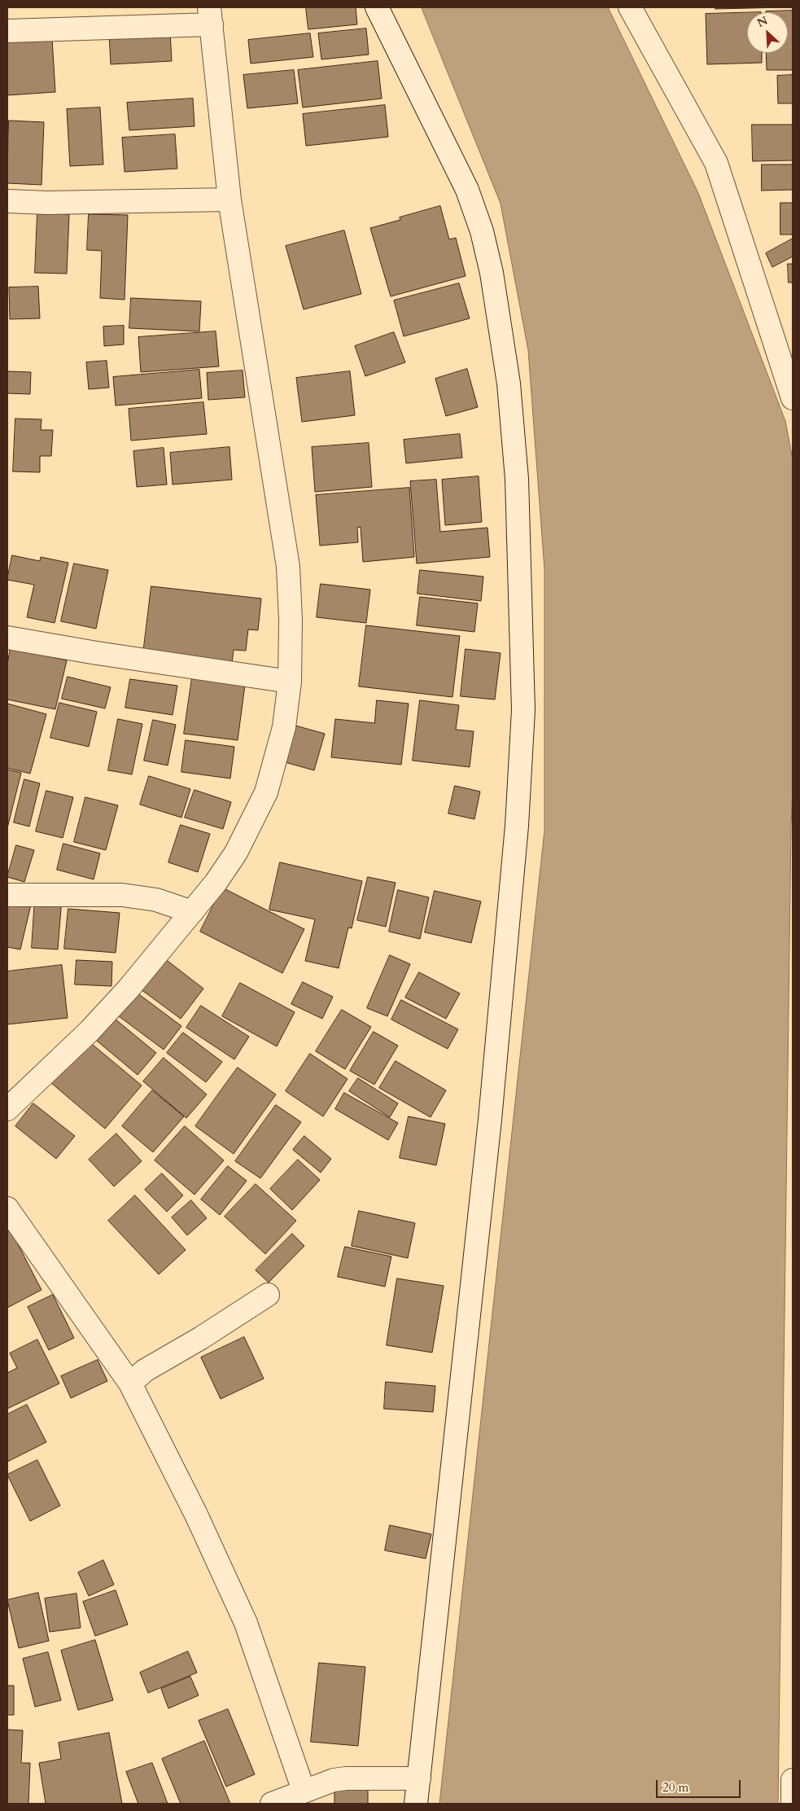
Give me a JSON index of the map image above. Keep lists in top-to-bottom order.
{
  "scale_bar": "20 m",
  "north": "top left"
}
